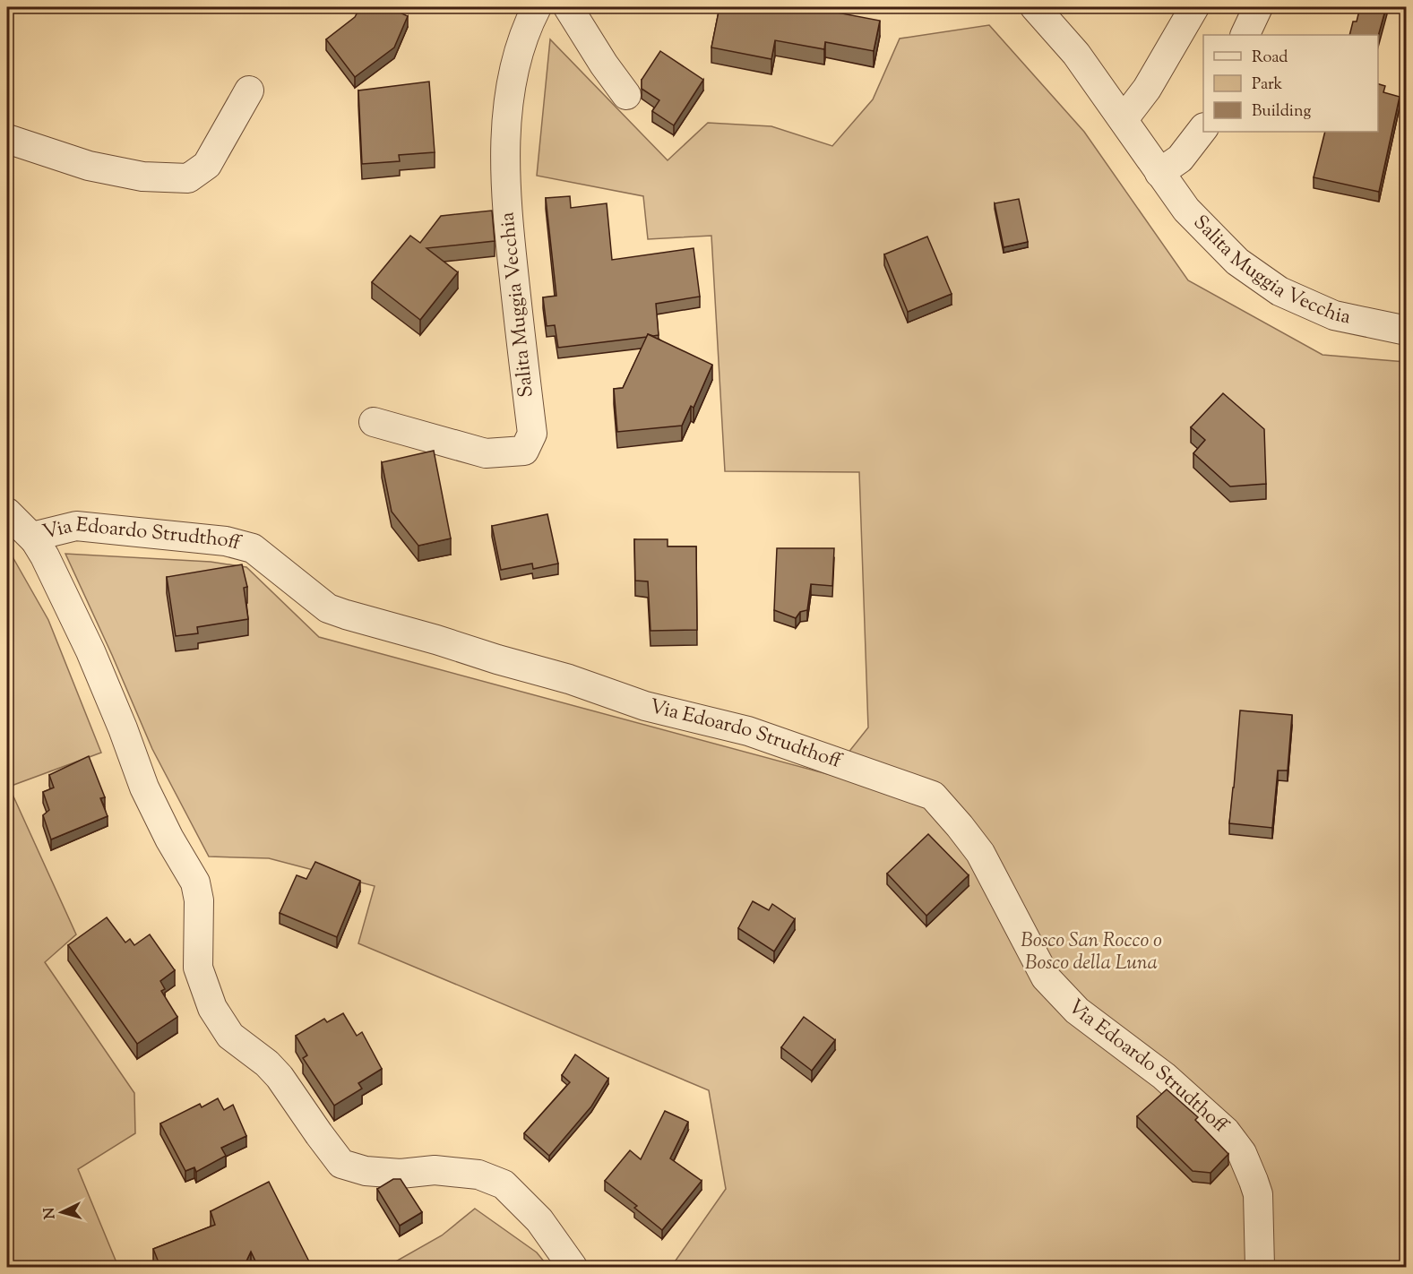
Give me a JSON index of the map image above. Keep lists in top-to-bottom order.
{
  "streets": {
    "street": ["Salita Muggia Vecchia", "Via Edoardo Strudthoff"]
  },
  "parks": ["Bosco San Rocco o Bosco della Luna"],
  "legend": ["Road", "Park", "Building"],
  "north": "left"
}
